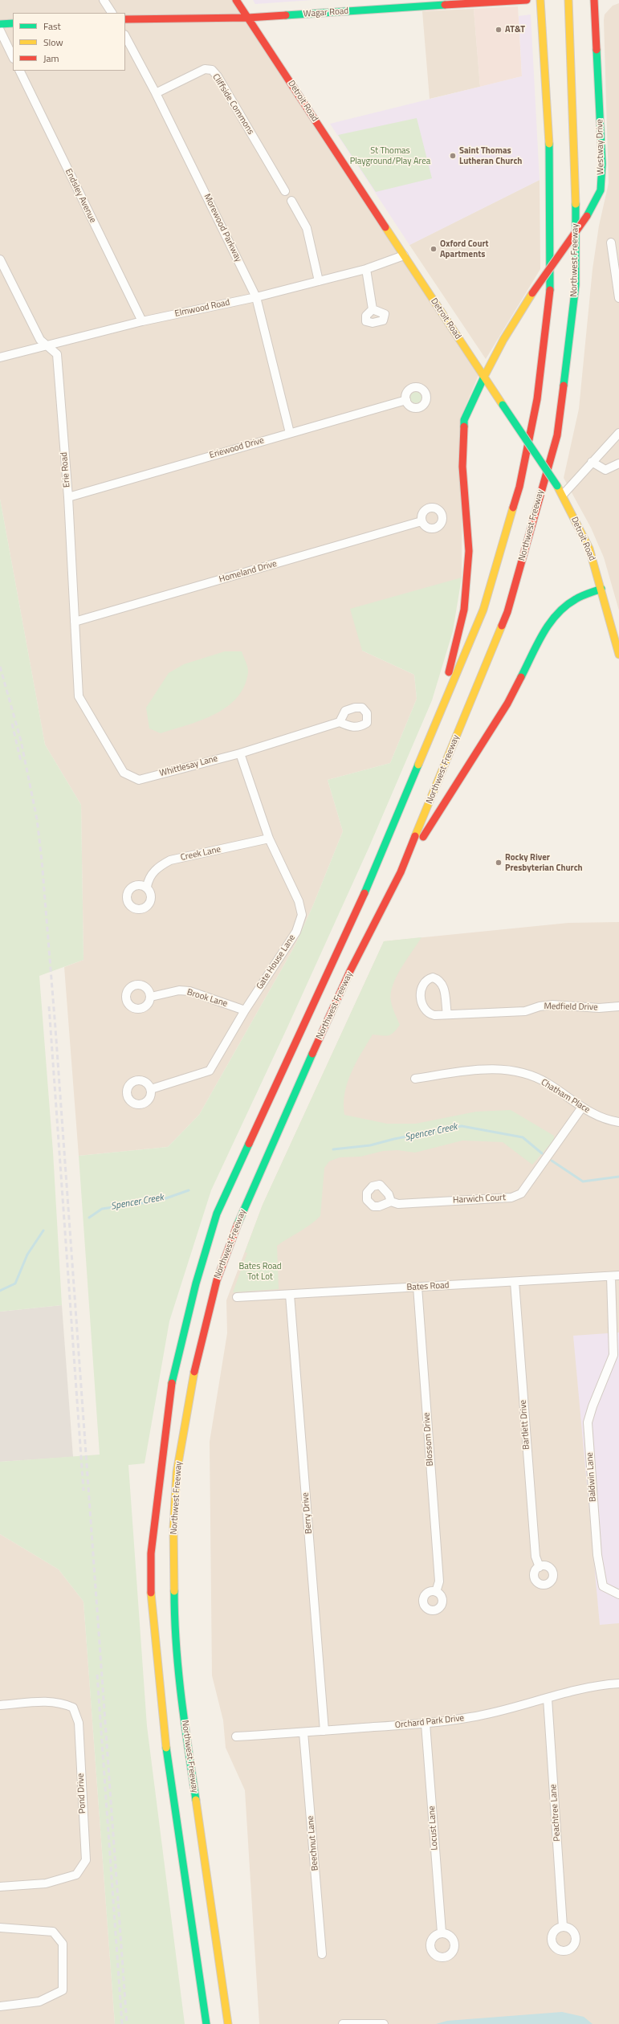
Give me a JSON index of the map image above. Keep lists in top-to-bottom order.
{
  "streets": {
    "main road": [
      "Wagar Road",
      "Detroit Road",
      "Westway Drive",
      "Northwest Freeway"
    ],
    "street": [
      "Cliffside Commons",
      "Endsley Avenue",
      "Morewood Parkway",
      "Elmwood Road",
      "Eriewood Drive",
      "Erie Road",
      "Homeland Drive",
      "Whittlesay Lane",
      "Creek Lane",
      "Gate House Lane",
      "Brook Lane",
      "Medfield Drive",
      "Chatham Place",
      "Harwich Court",
      "Bates Road",
      "Bartlett Drive",
      "Blossom Drive",
      "Baldwin Lane",
      "Berry Drive",
      "Orchard Park Drive",
      "Pond Drive",
      "Peachtree Lane",
      "Locust Lane",
      "Beechnut Lane"
    ]
  },
  "crossings": [
    ["Wagar Road", "Detroit Road"],
    ["Detroit Road", "Westway Drive"],
    ["Detroit Road", "Elmwood Road"],
    ["Cliffside Commons", "Morewood Parkway"],
    ["Westway Drive", "Northwest Freeway"],
    ["Endsley Avenue", "Elmwood Road"],
    ["Morewood Parkway", "Elmwood Road"],
    ["Morewood Parkway", "Eriewood Drive"],
    ["Elmwood Road", "Erie Road"],
    ["Eriewood Drive", "Erie Road"],
    ["Erie Road", "Homeland Drive"],
    ["Erie Road", "Whittlesay Lane"],
    ["Whittlesay Lane", "Gate House Lane"],
    ["Creek Lane", "Gate House Lane"],
    ["Gate House Lane", "Brook Lane"],
    ["Chatham Place", "Harwich Court"],
    ["Bates Road", "Bartlett Drive"],
    ["Bates Road", "Blossom Drive"],
    ["Bates Road", "Baldwin Lane"],
    ["Bates Road", "Berry Drive"],
    ["Berry Drive", "Orchard Park Drive"],
    ["Orchard Park Drive", "Peachtree Lane"],
    ["Orchard Park Drive", "Locust Lane"],
    ["Orchard Park Drive", "Beechnut Lane"]
  ],
  "water": ["Spencer Creek"],
  "parks": ["St Thomas Playground/Play Area", "Bates Road Tot Lot"],
  "places": [
    "AT&T",
    "Saint Thomas Lutheran Church",
    "Oxford Court Apartments",
    "Rocky River Presbyterian Church"
  ],
  "legend": ["Fast", "Slow", "Jam"]
}
